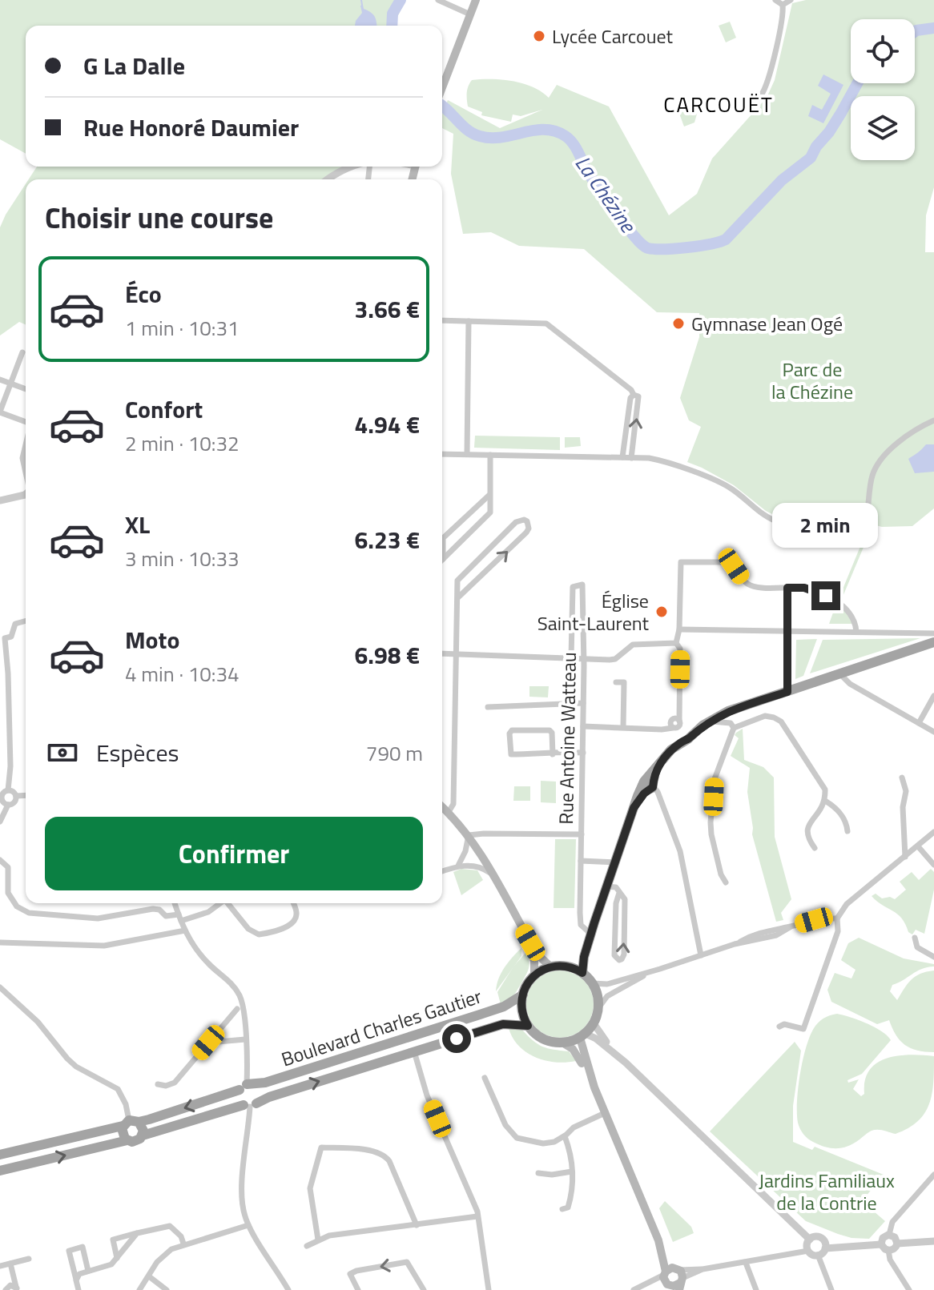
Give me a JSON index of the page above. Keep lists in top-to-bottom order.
{
  "streets": {
    "main road": ["Boulevard Charles Gautier"],
    "street": ["Rue Antoine Watteau"]
  },
  "districts": ["CARCOUËT"],
  "water": ["La Chézine"],
  "parks": ["Parc de la Chézine", "Jardins Familiaux de la Contrie"],
  "places": ["Lycée Carcouet", "Gymnase Jean Ogé", "Église Saint-Laurent"],
  "page": {
    "banner": ["G La Dalle", "Rue Honoré Daumier"],
    "heading": "Choisir une course",
    "list": [
      {
        "name": "Éco",
        "note": "1 min · 10:31",
        "value": "3.66 €"
      },
      {
        "name": "Confort",
        "note": "2 min · 10:32",
        "value": "4.94 €"
      },
      {
        "name": "XL",
        "note": "3 min · 10:33",
        "value": "6.23 €"
      },
      {
        "name": "Moto",
        "note": "4 min · 10:34",
        "value": "6.98 €"
      }
    ],
    "bubble": "2 min",
    "pay": ["Espèces", "790 m"],
    "buttons": "Confirmer"
  }
}
